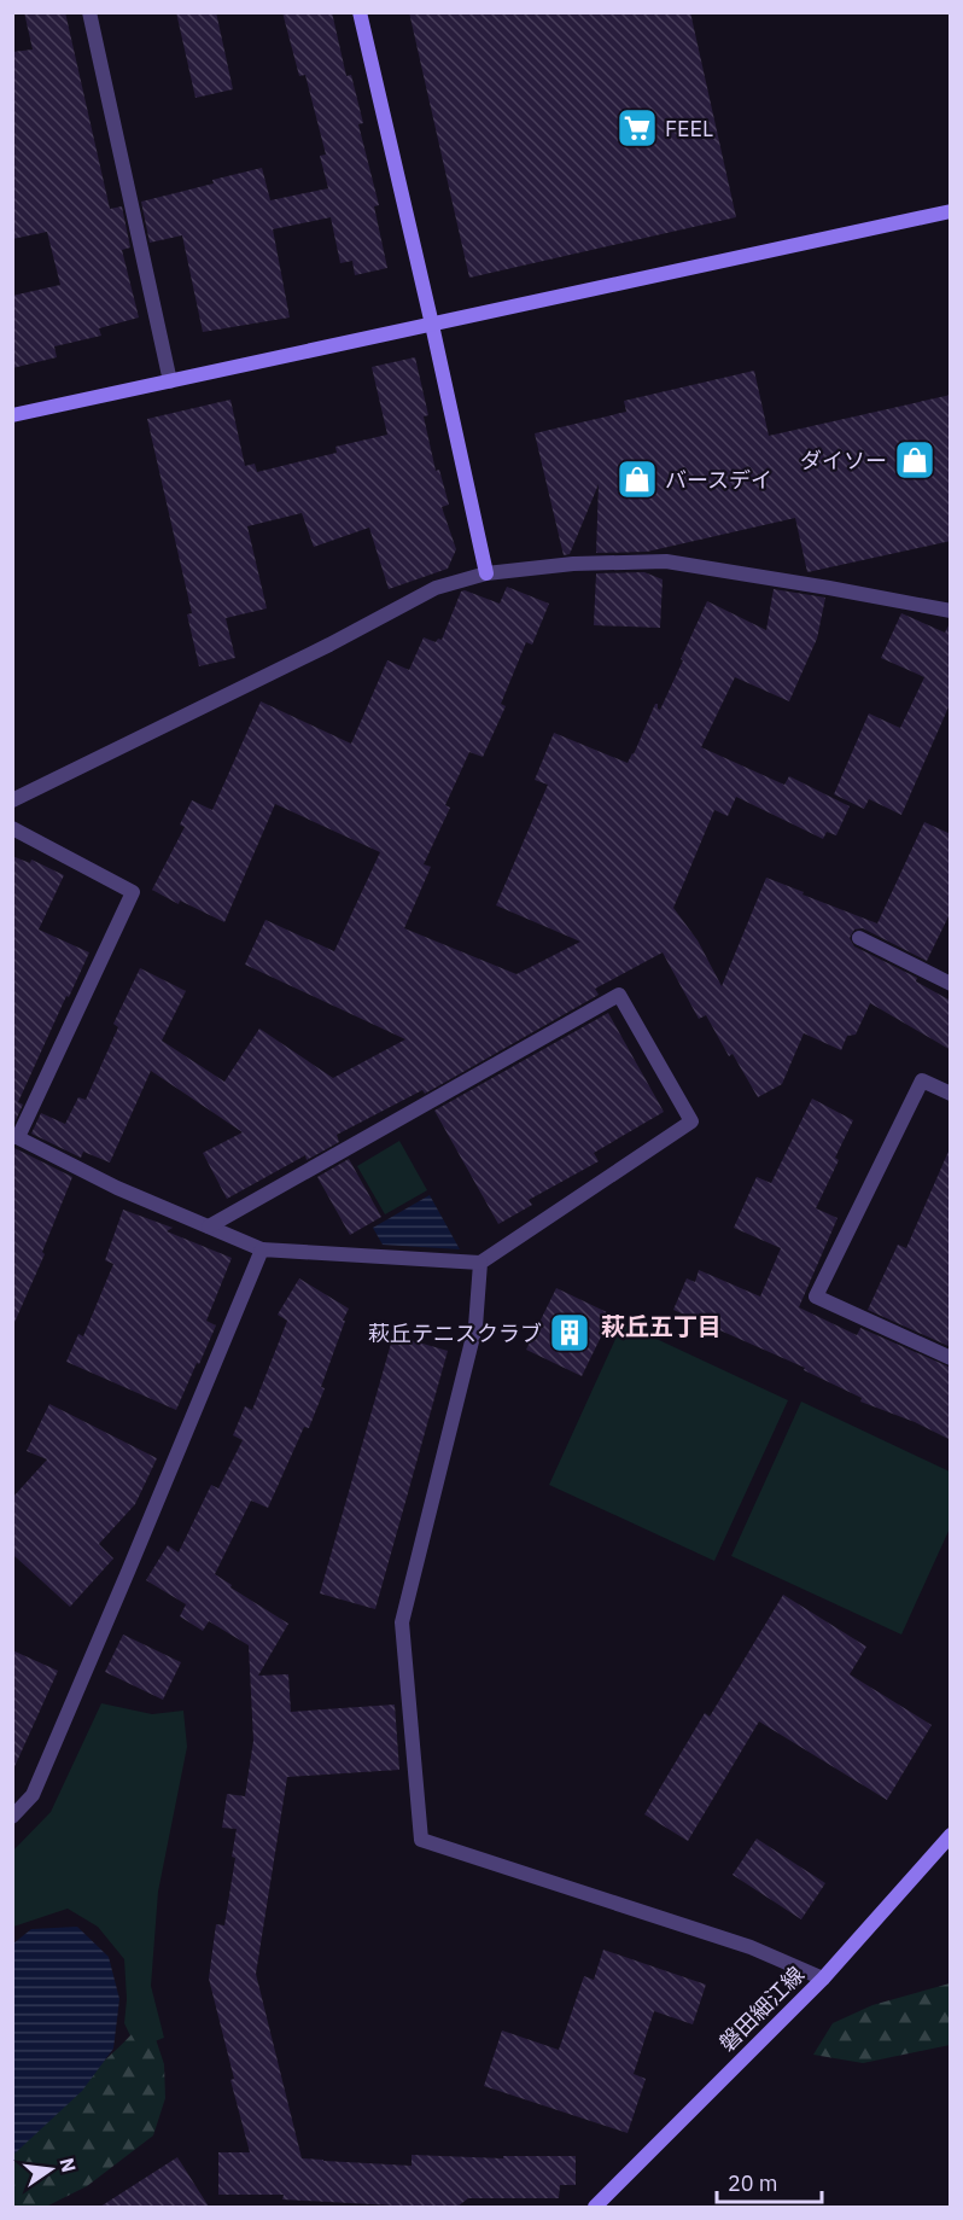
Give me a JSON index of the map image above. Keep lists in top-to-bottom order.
{
  "streets": {
    "street": ["磐田細江線"]
  },
  "districts": ["萩丘五丁目"],
  "places": {
    "supermarket": ["FEEL"],
    "shop": ["ダイソー", "バースデイ"],
    "building": ["萩丘テニスクラブ"]
  },
  "scale_bar": "20 m",
  "north": "right"
}
